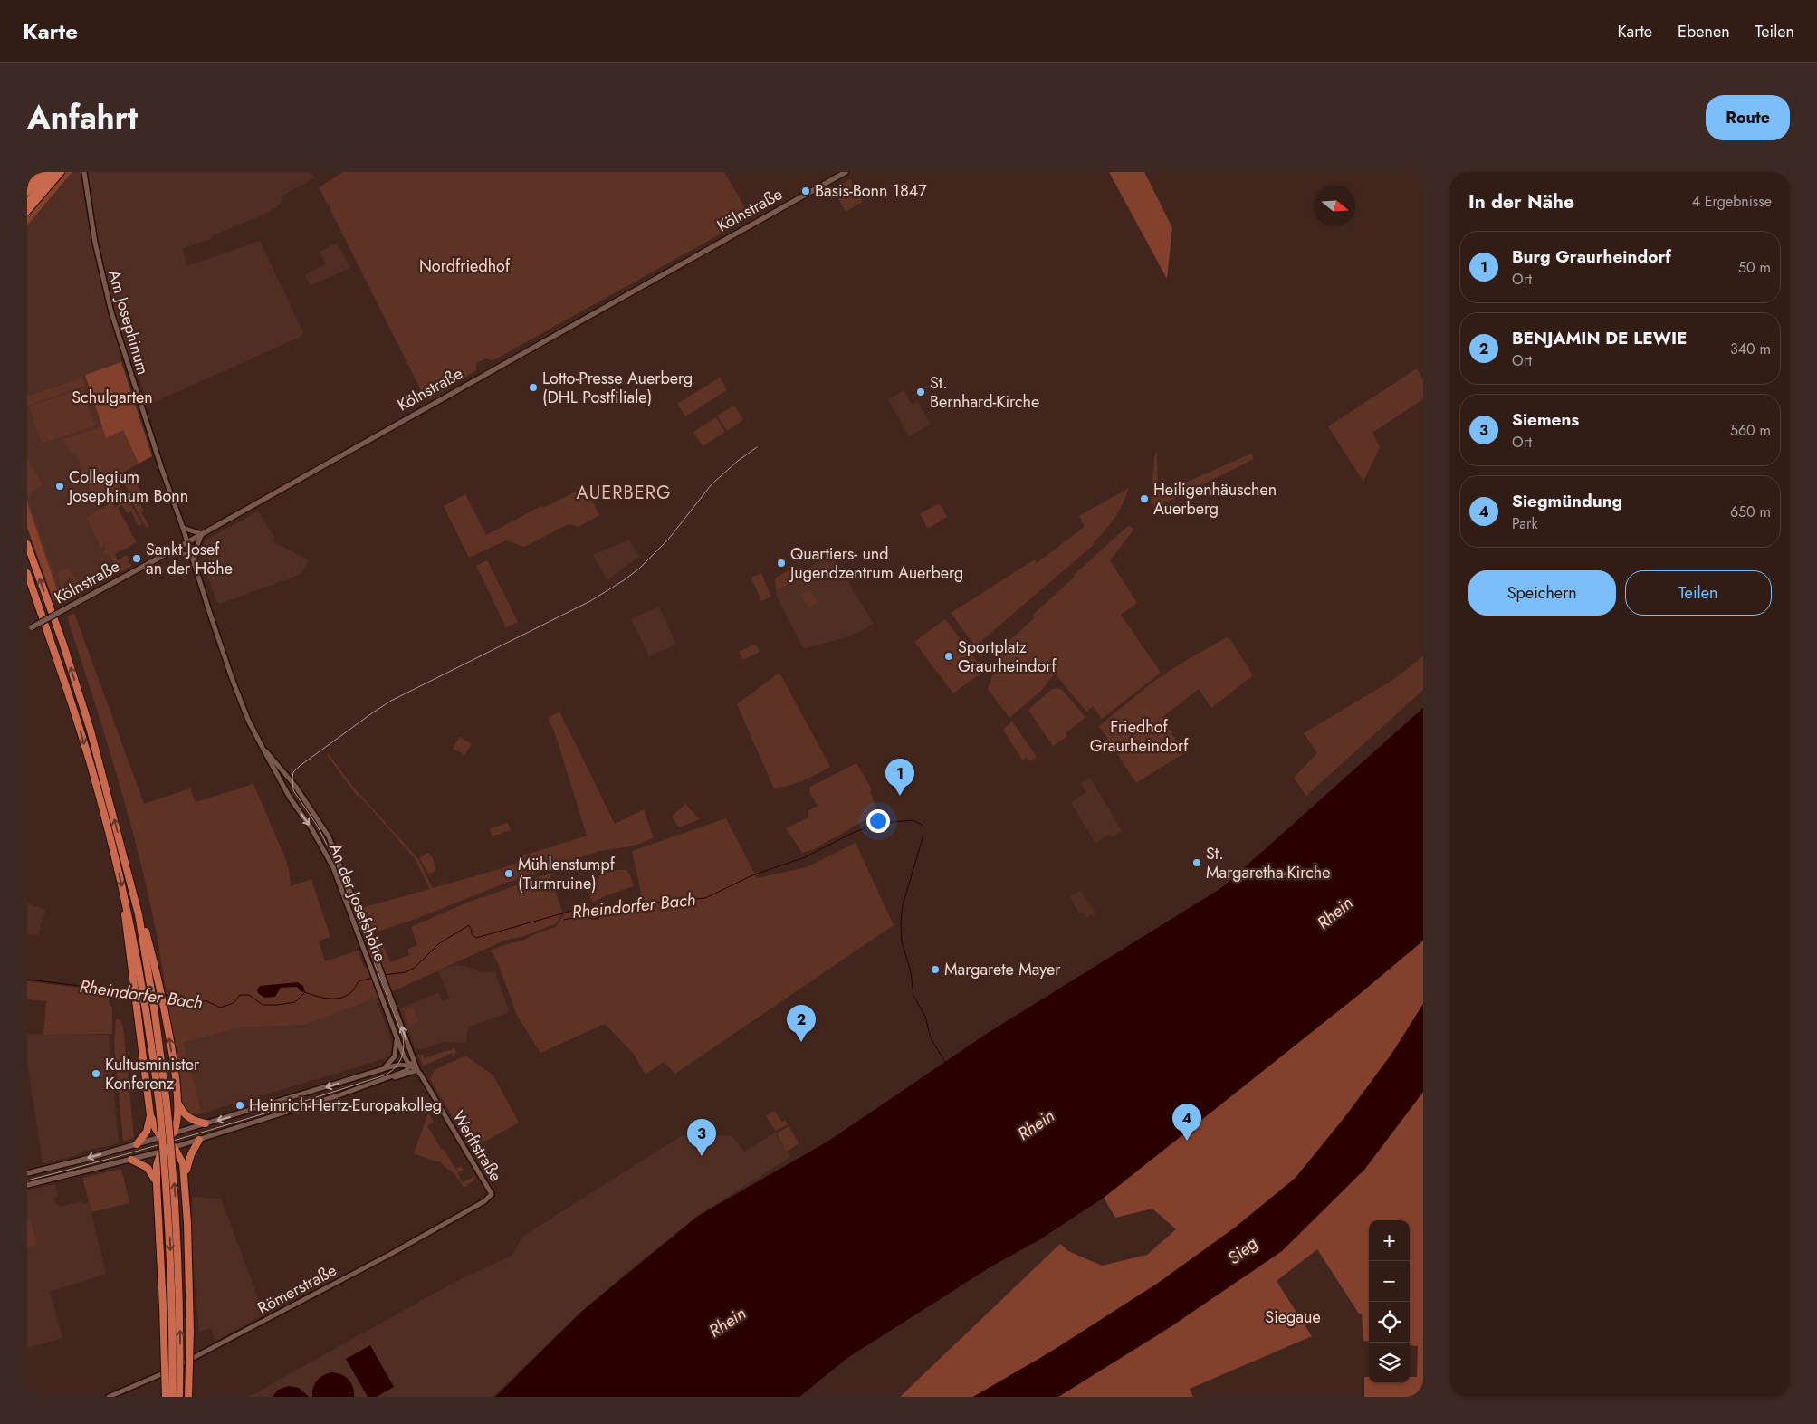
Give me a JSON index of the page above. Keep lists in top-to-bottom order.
{
  "streets": {
    "main road": ["Kölnstraße"],
    "street": [
      "Am Josephinum",
      "An der Josefshöhe",
      "Werftstraße",
      "Römerstraße"
    ]
  },
  "crossings": [
    ["Kölnstraße", "Am Josephinum"],
    ["Kölnstraße", "An der Josefshöhe"],
    ["Am Josephinum", "An der Josefshöhe"],
    ["An der Josefshöhe", "Werftstraße"],
    ["Werftstraße", "Römerstraße"]
  ],
  "districts": ["AUERBERG"],
  "water": ["Rheindorfer Bach", "Rhein", "Sieg"],
  "parks": [
    "Nordfriedhof",
    "Schulgarten",
    "Friedhof Graurheindorf",
    "Siegaue"
  ],
  "places": [
    "Basis-Bonn 1847",
    "Lotto-Presse Auerberg (DHL Postfiliale)",
    "St. Bernhard-Kirche",
    "Collegium Josephinum Bonn",
    "Heiligenhäuschen Auerberg",
    "Sankt Josef an der Höhe",
    "Quartiers- und Jugendzentrum Auerberg",
    "Sportplatz Graurheindorf",
    "St. Margaretha-Kirche",
    "Mühlenstumpf (Turmruine)",
    "Margarete Mayer",
    "Kultusminister Konferenz",
    "Heinrich-Hertz-Europakolleg"
  ],
  "north": "right",
  "page": {
    "header": "Karte",
    "nav": ["Karte", "Ebenen", "Teilen"],
    "title": "Anfahrt",
    "buttons": [
      "Route",
      ["Speichern", "Teilen"]
    ],
    "heading": ["In der Nähe", "4 Ergebnisse"],
    "list": [
      {
        "mark": "1",
        "name": "Burg Graurheindorf",
        "note": "Ort",
        "value": "50 m"
      },
      {
        "mark": "2",
        "name": "BENJAMIN DE LEWIE",
        "note": "Ort",
        "value": "340 m"
      },
      {
        "mark": "3",
        "name": "Siemens",
        "note": "Ort",
        "value": "560 m"
      },
      {
        "mark": "4",
        "name": "Siegmündung",
        "note": "Park",
        "value": "650 m"
      }
    ],
    "pins": [
      "1",
      "2",
      "4",
      "3"
    ],
    "map_buttons": ["+", "−"]
  }
}
